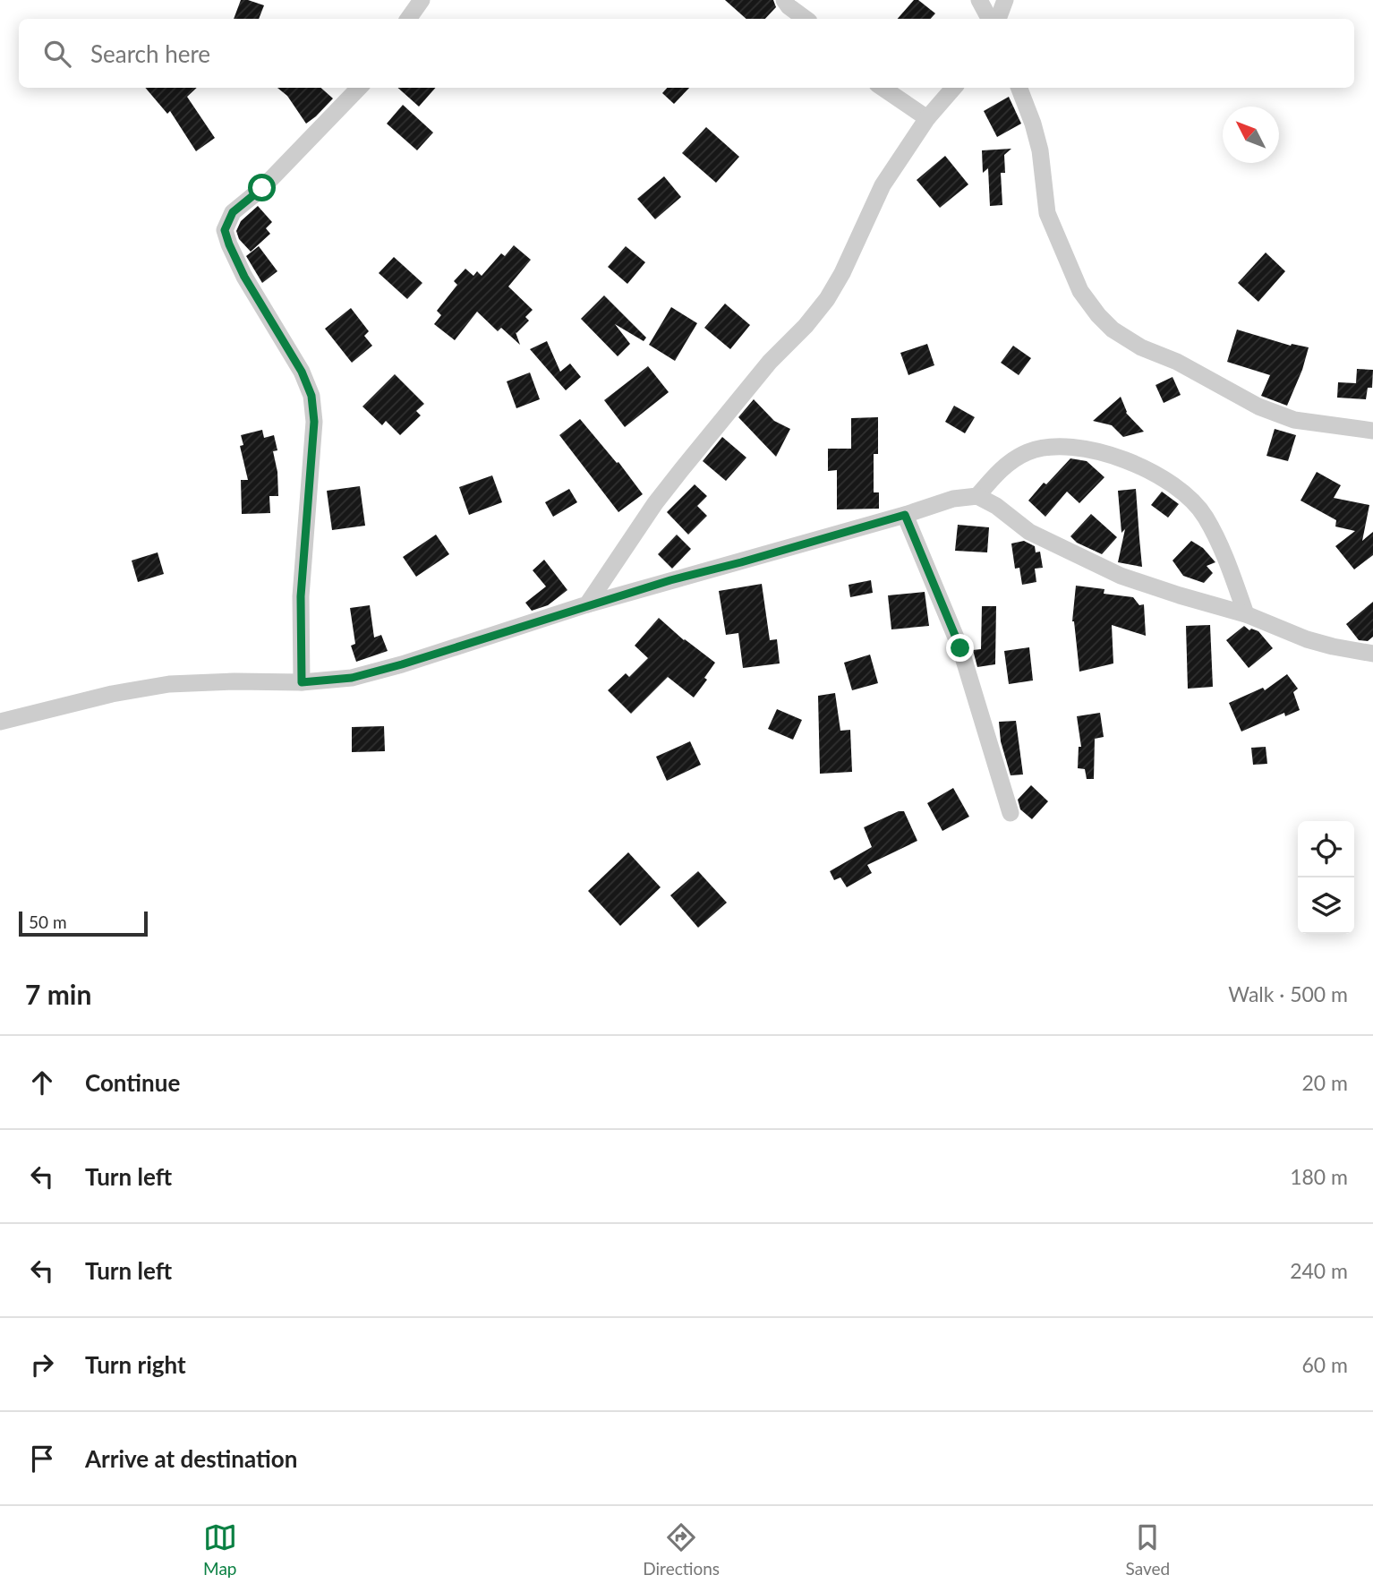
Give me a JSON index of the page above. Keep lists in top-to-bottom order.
{
  "scale_bar": "50 m",
  "north": "top left",
  "page": {
    "search": "Search here",
    "scale": "50 m",
    "heading": ["7 min", "Walk · 500 m"],
    "list": [
      ["Continue", "20 m"],
      ["Turn left", "180 m"],
      ["Turn left", "240 m"],
      ["Turn right", "60 m"],
      "Arrive at destination"
    ],
    "nav": ["Map", "Directions", "Saved"]
  }
}
